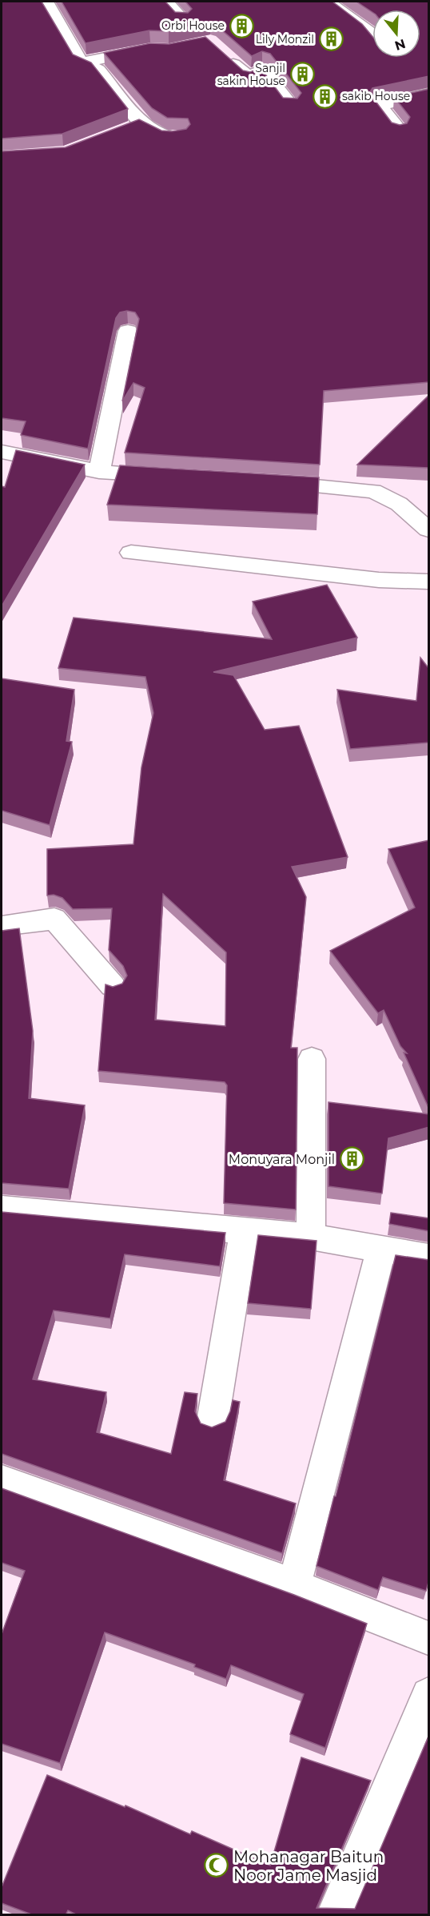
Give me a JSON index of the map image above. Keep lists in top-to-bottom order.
{
  "places": {
    "building": [
      "Orbi House",
      "Lily Monzil",
      "Sanjil sakin House",
      "sakib House",
      "Monuyara Monjil"
    ],
    "mosque": ["Mohanagar Baitun Noor Jame Masjid"]
  },
  "north": "bottom"
}
